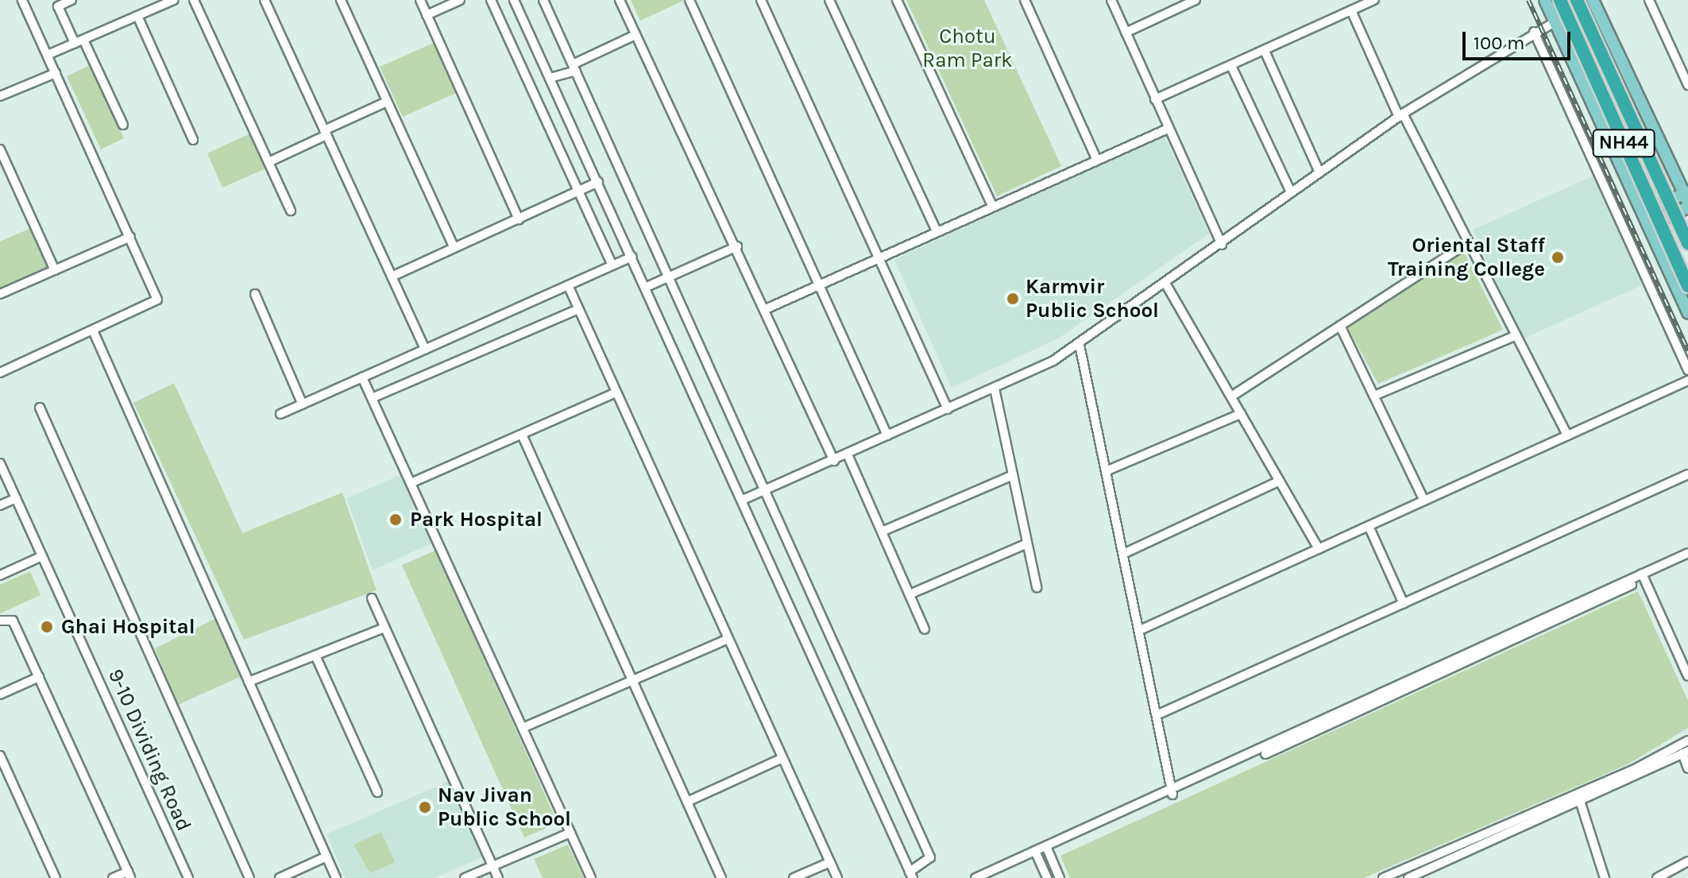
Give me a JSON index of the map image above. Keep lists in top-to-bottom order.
{
  "streets": {
    "highway": ["NH44"],
    "street": ["9-10 Dividing Road"]
  },
  "parks": ["Chotu Ram Park"],
  "places": [
    "Oriental Staff Training College",
    "Karmvir Public School",
    "Park Hospital",
    "Ghai Hospital",
    "Nav Jivan Public School"
  ],
  "scale_bar": "100 m"
}
